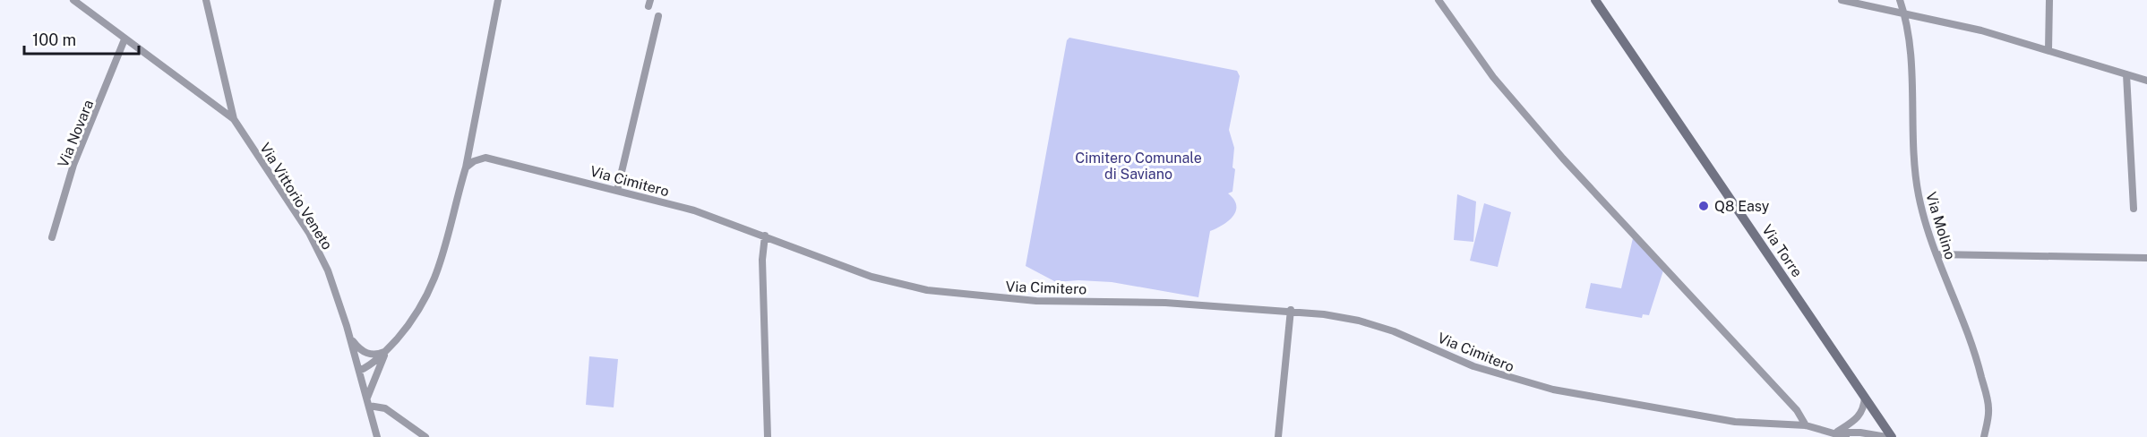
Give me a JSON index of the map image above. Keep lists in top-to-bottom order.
{
  "streets": {
    "main road": ["Via Torre"],
    "street": [
      "Via Novara",
      "Via Cimitero",
      "Via Vittorio Veneto",
      "Via Molino"
    ]
  },
  "parks": ["Cimitero Comunale di Saviano"],
  "places": ["Q8 Easy"],
  "scale_bar": "100 m"
}
